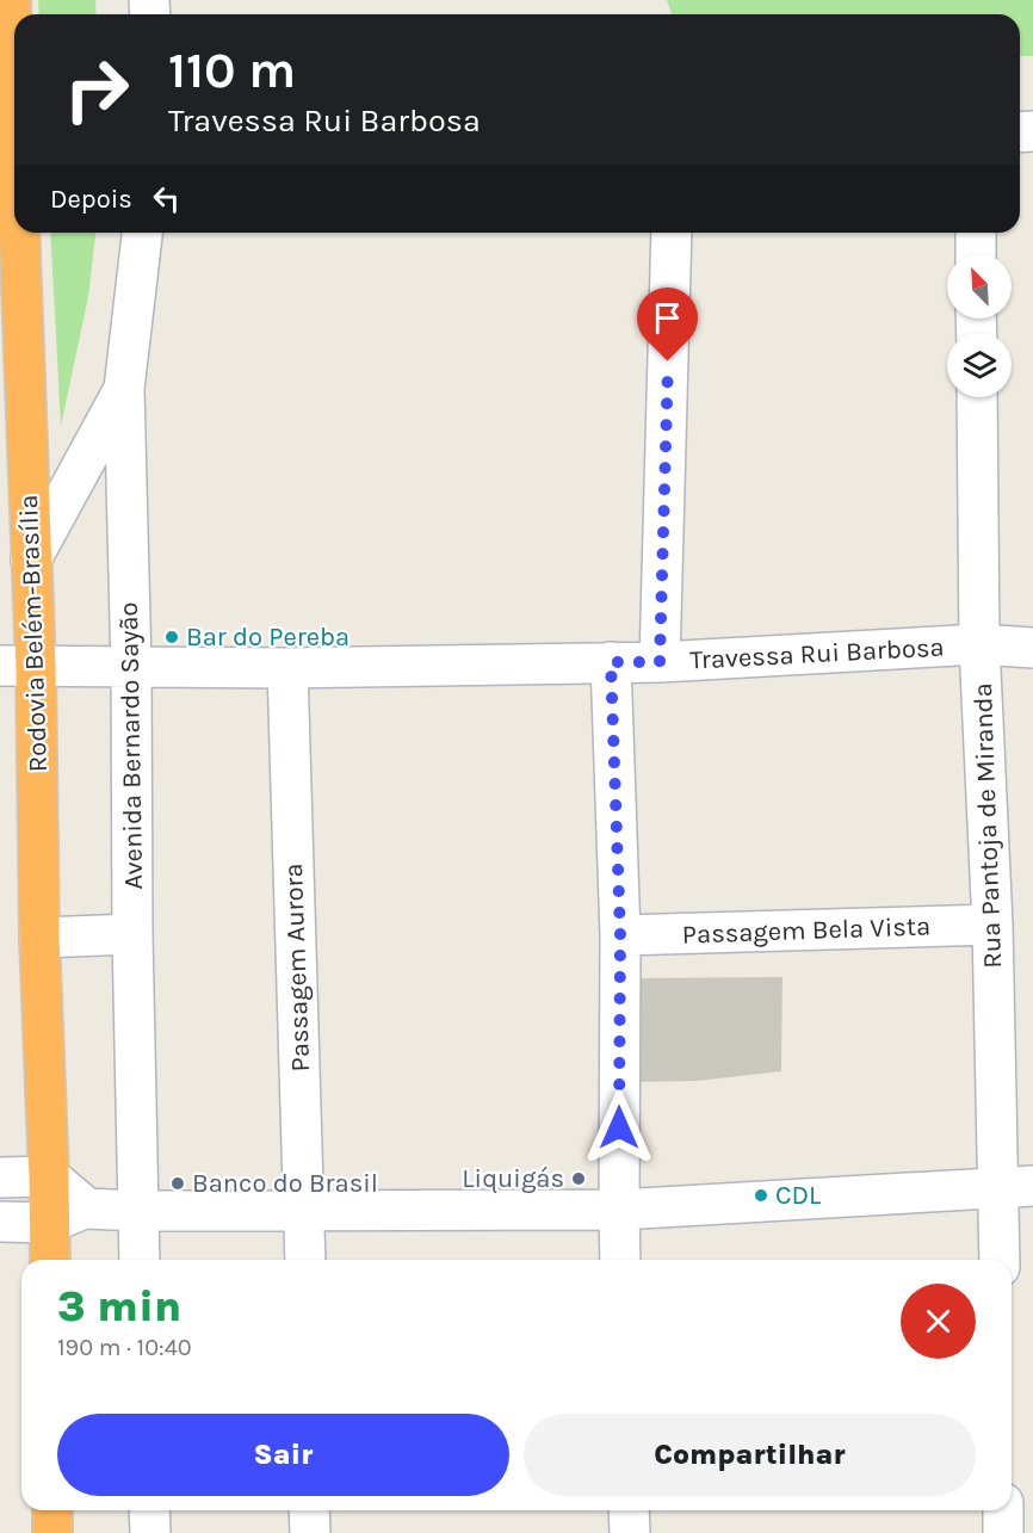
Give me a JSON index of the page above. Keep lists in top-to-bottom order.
{
  "streets": {
    "highway": ["Rodovia Belém-Brasília"],
    "street": [
      "Travessa Rui Barbosa",
      "Avenida Bernardo Sayão",
      "Rua Pantoja de Miranda",
      "Passagem Bela Vista",
      "Passagem Aurora"
    ]
  },
  "crossings": [
    ["Rodovia Belém-Brasília", "Travessa Rui Barbosa"],
    ["Travessa Rui Barbosa", "Avenida Bernardo Sayão"],
    ["Travessa Rui Barbosa", "Rua Pantoja de Miranda"],
    ["Travessa Rui Barbosa", "Passagem Aurora"],
    ["Rua Pantoja de Miranda", "Passagem Bela Vista"]
  ],
  "places": [
    "Bar do Pereba",
    "Liquigás",
    "Banco do Brasil",
    "CDL"
  ],
  "north": "top left",
  "page": {
    "turn": ["110 m", "Travessa Rui Barbosa"],
    "then": "Depois",
    "heading": ["3 min", "190 m · 10:40"],
    "buttons": ["Sair", "Compartilhar"]
  }
}
